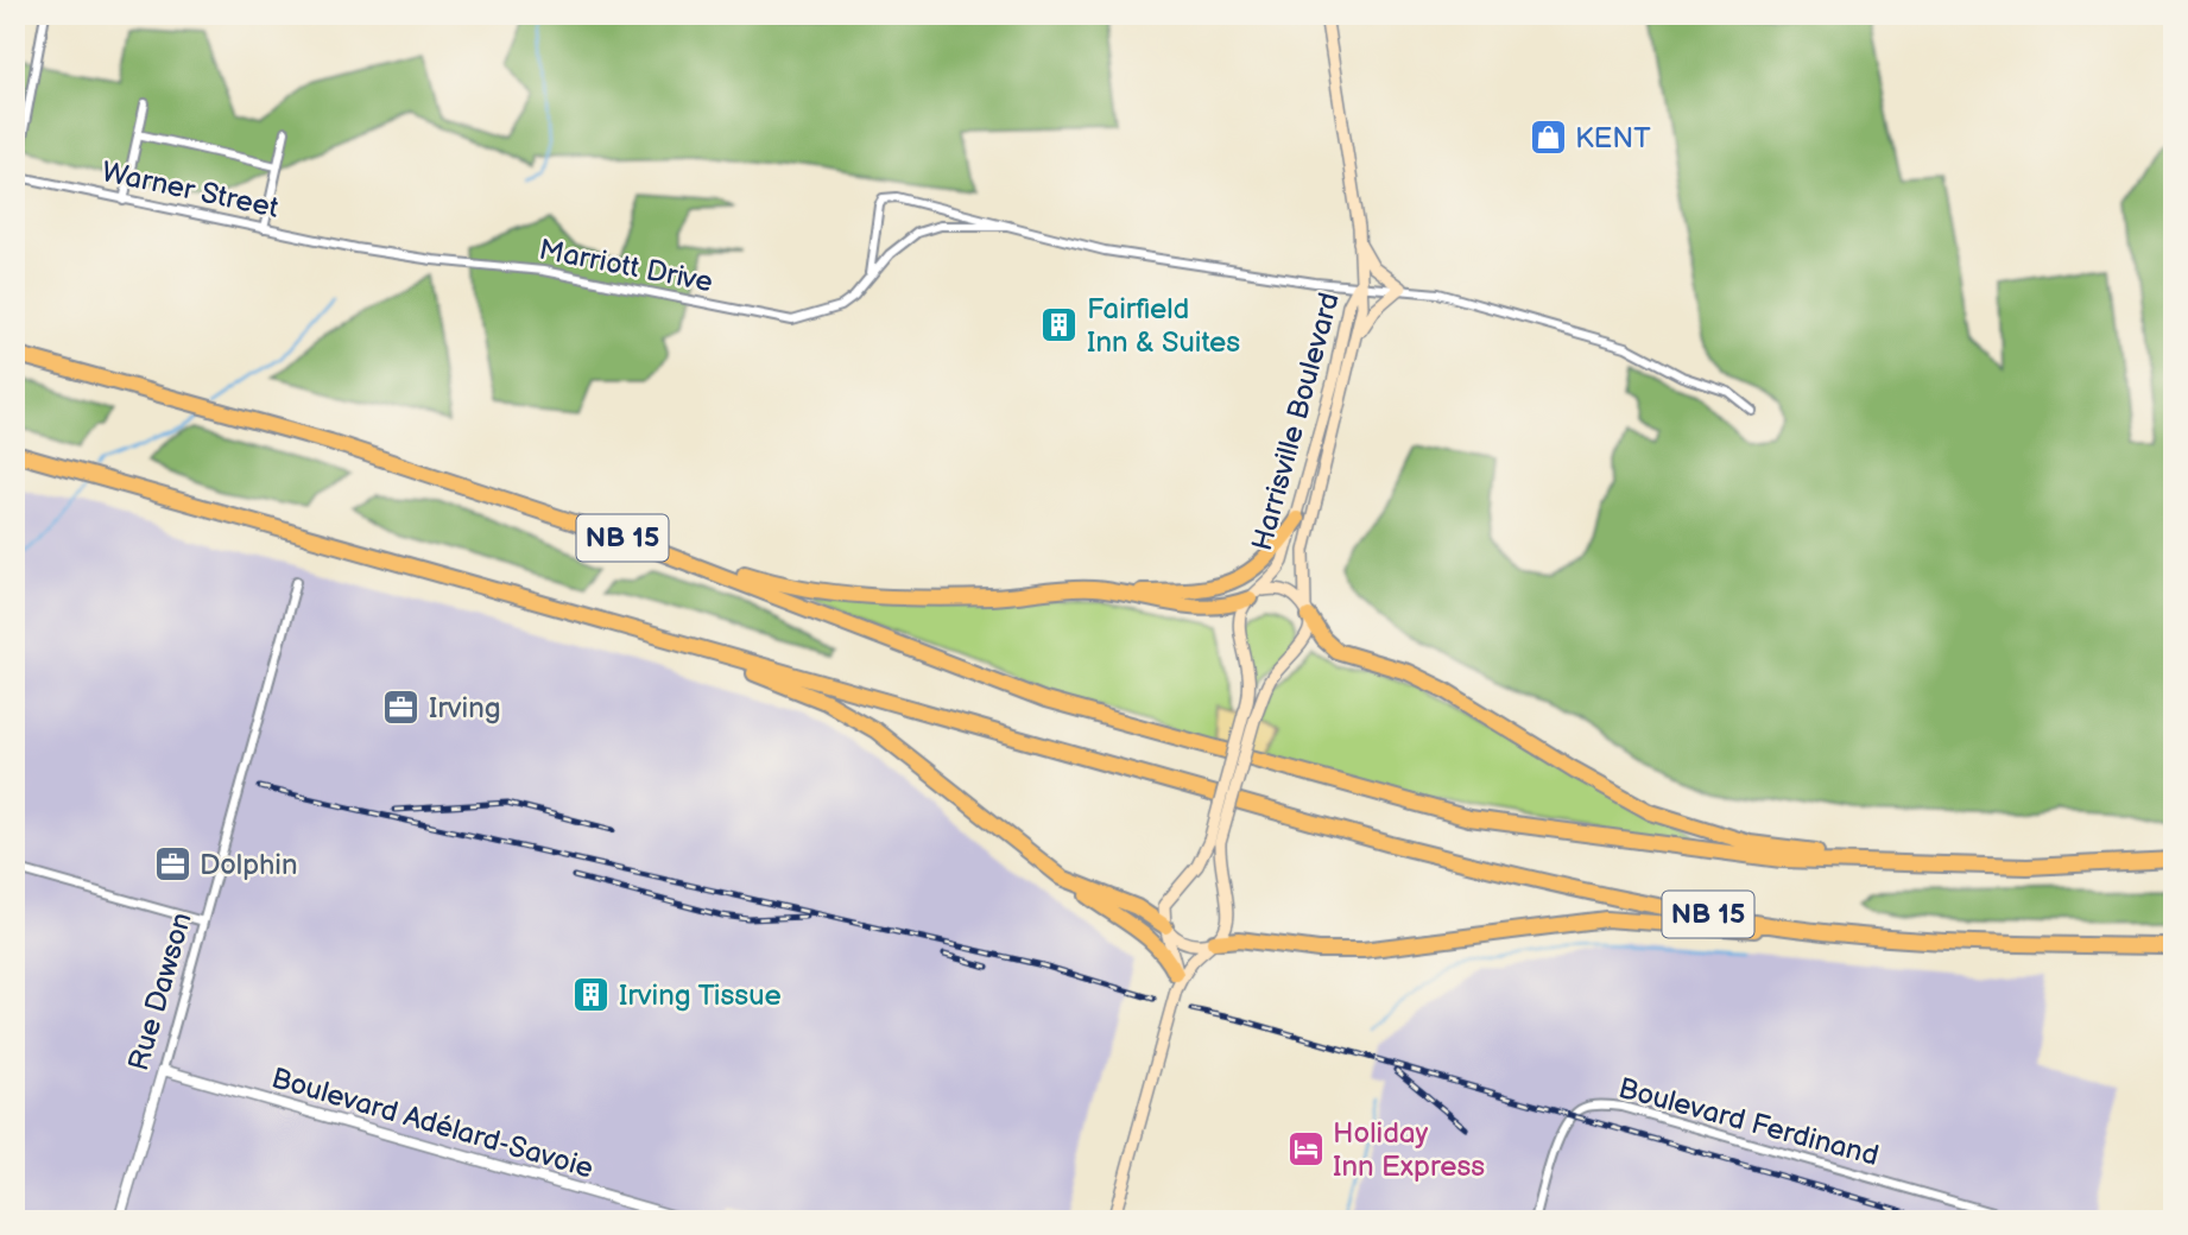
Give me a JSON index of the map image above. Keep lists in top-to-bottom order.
{
  "streets": {
    "highway": ["NB 15"],
    "main road": ["Harrisville Boulevard"],
    "street": [
      "Warner Street",
      "Marriott Drive",
      "Rue Dawson",
      "Boulevard Ferdinand",
      "Boulevard Adélard-Savoie"
    ]
  },
  "crossings": [
    ["Warner Street", "Marriott Drive"],
    ["Marriott Drive", "Harrisville Boulevard"],
    ["Rue Dawson", "Boulevard Adélard-Savoie"]
  ],
  "places": {
    "shop": ["KENT"],
    "building": ["Fairfield Inn & Suites", "Irving Tissue"],
    "office": ["Irving", "Dolphin"],
    "hotel": ["Holiday Inn Express"]
  }
}
